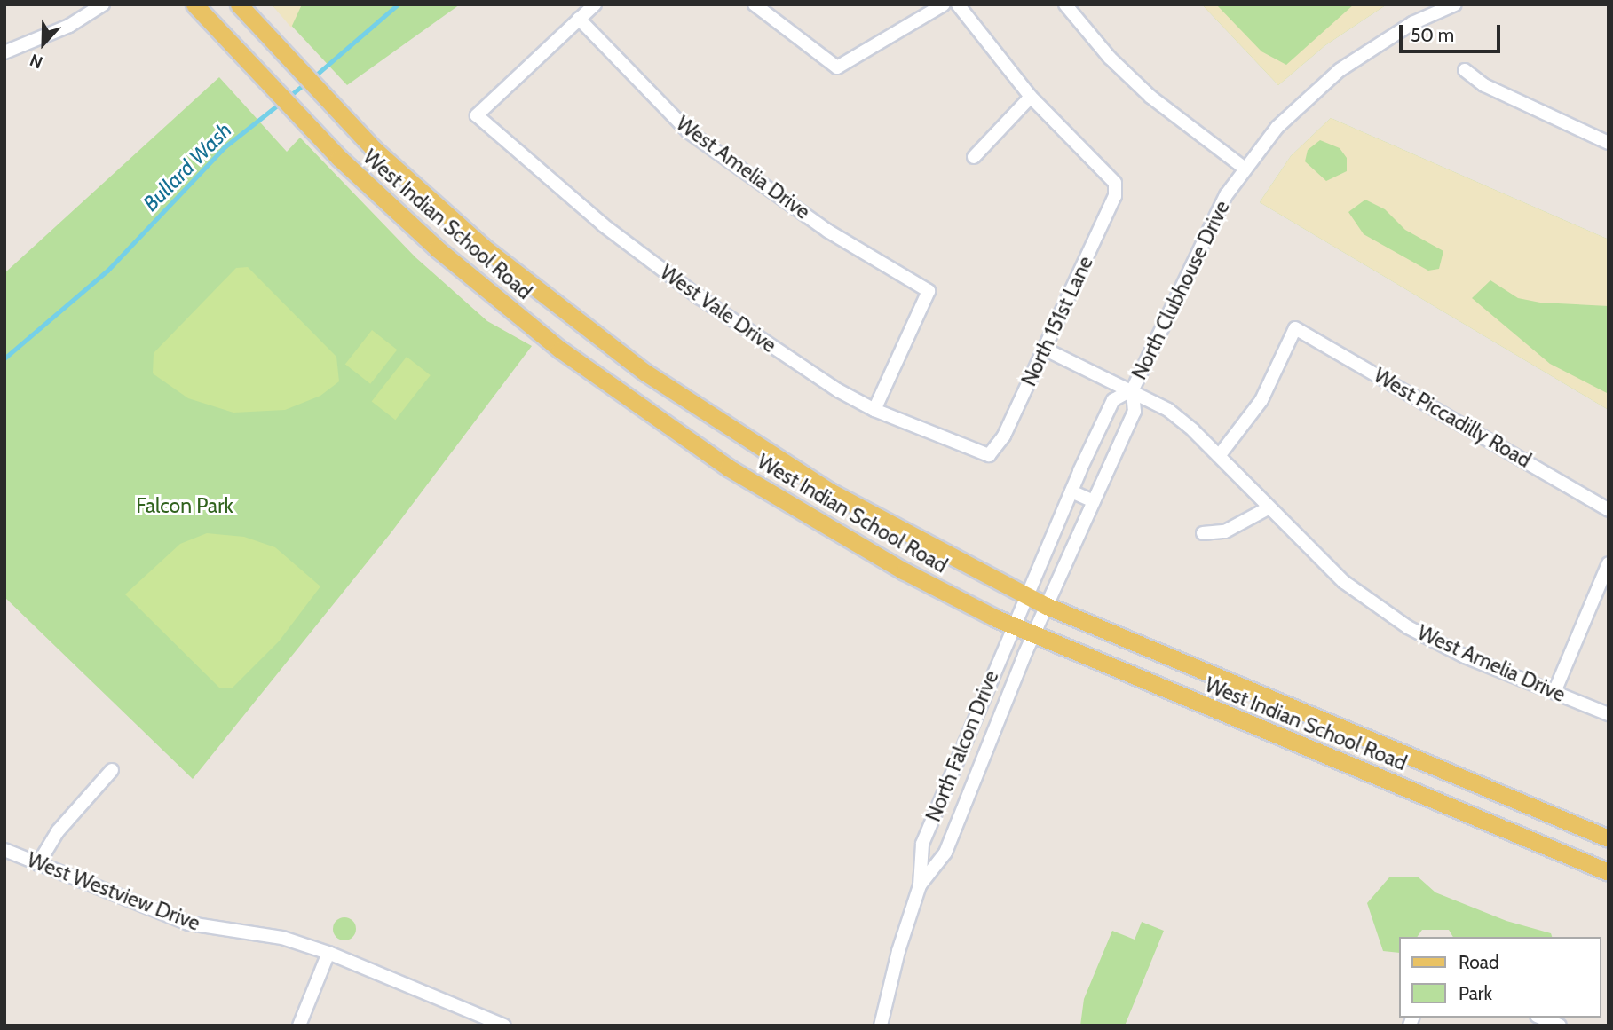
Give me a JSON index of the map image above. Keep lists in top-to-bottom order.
{
  "streets": {
    "main road": ["West Indian School Road"],
    "street": [
      "West Amelia Drive",
      "North Clubhouse Drive",
      "West Vale Drive",
      "North 151st Lane",
      "West Piccadilly Road",
      "North Falcon Drive",
      "West Westview Drive"
    ]
  },
  "crossings": [
    ["West Amelia Drive", "North Clubhouse Drive"],
    ["West Amelia Drive", "West Vale Drive"],
    ["West Amelia Drive", "North 151st Lane"],
    ["West Amelia Drive", "West Piccadilly Road"],
    ["West Indian School Road", "North Clubhouse Drive"],
    ["West Indian School Road", "North Falcon Drive"],
    ["North Clubhouse Drive", "North Falcon Drive"],
    ["West Vale Drive", "North 151st Lane"]
  ],
  "water": ["Bullard Wash"],
  "parks": ["Falcon Park"],
  "legend": ["Road", "Park"],
  "scale_bar": "50 m",
  "north": "bottom"
}
